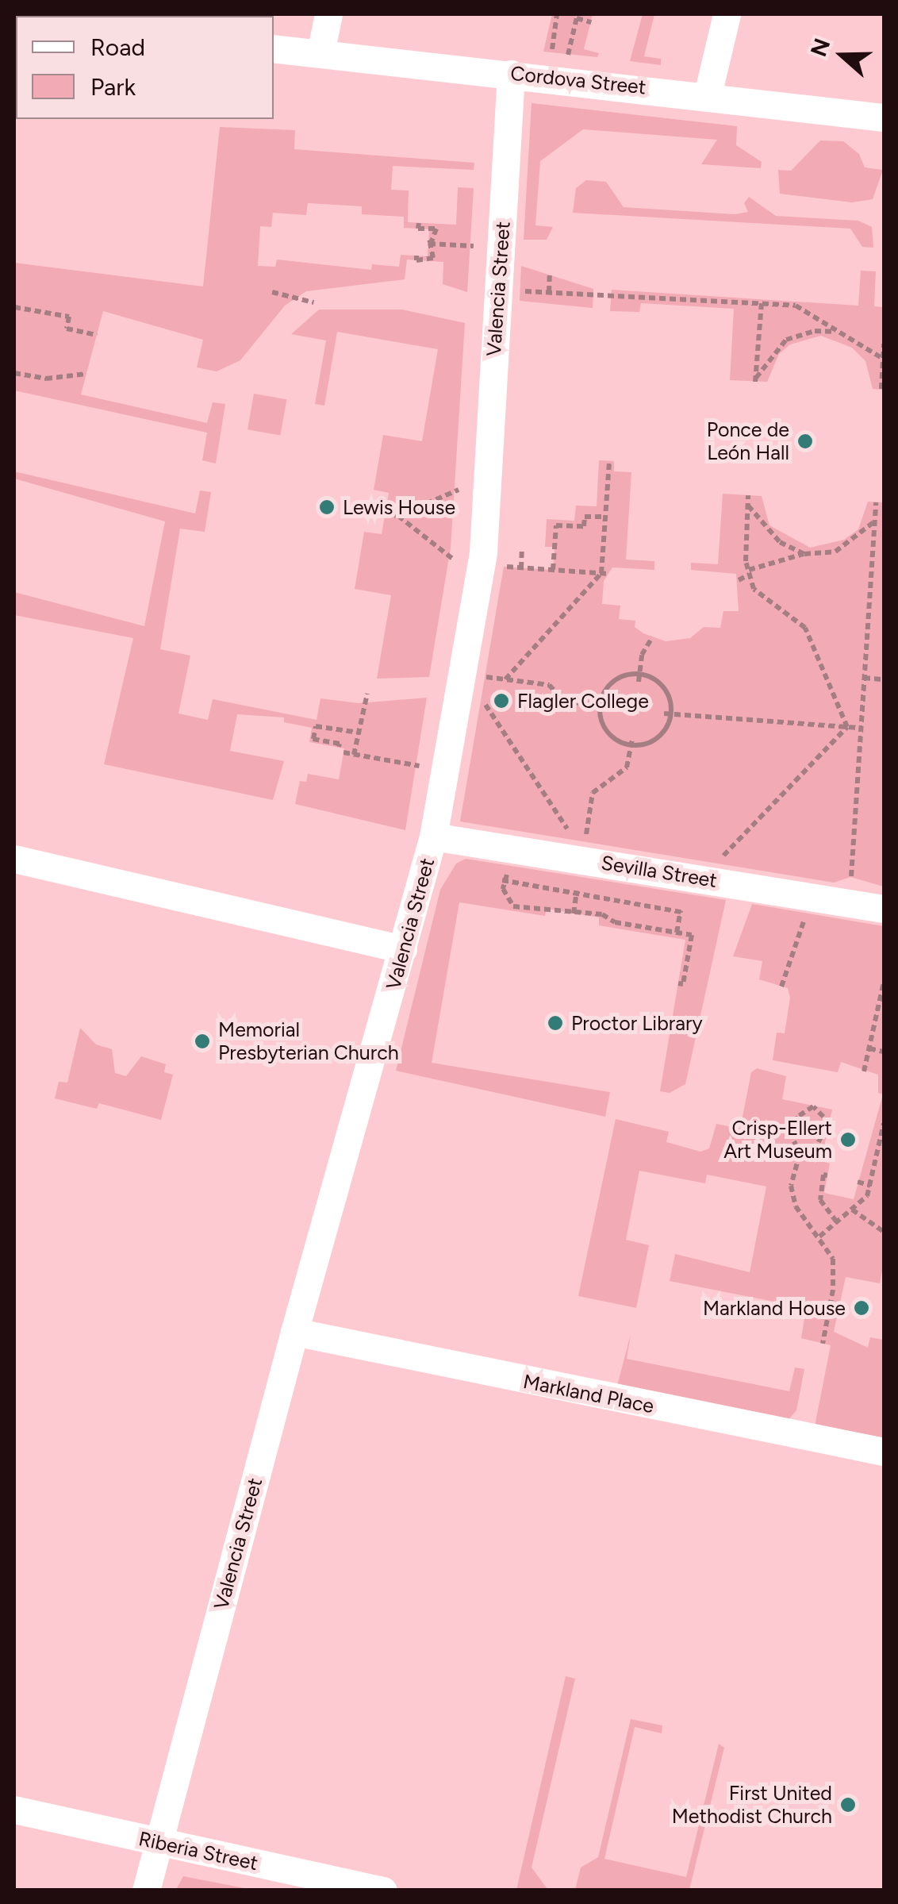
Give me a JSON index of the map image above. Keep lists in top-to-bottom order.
{
  "streets": {
    "street": [
      "Cordova Street",
      "Valencia Street",
      "Sevilla Street",
      "Markland Place",
      "Riberia Street"
    ]
  },
  "crossings": [
    ["Cordova Street", "Valencia Street"],
    ["Valencia Street", "Sevilla Street"],
    ["Valencia Street", "Markland Place"],
    ["Valencia Street", "Riberia Street"]
  ],
  "places": [
    "Ponce de León Hall",
    "Lewis House",
    "Flagler College",
    "Proctor Library",
    "Memorial Presbyterian Church",
    "Crisp-Ellert Art Museum",
    "Markland House",
    "First United Methodist Church"
  ],
  "legend": ["Road", "Park"],
  "north": "left"
}
